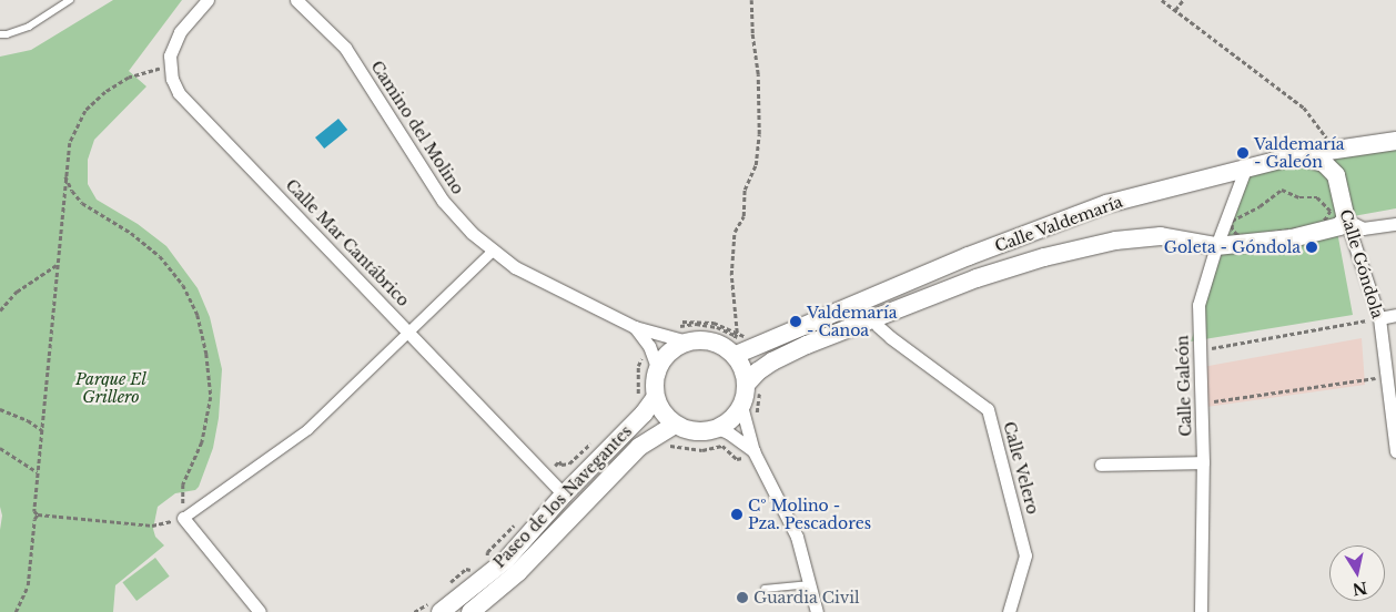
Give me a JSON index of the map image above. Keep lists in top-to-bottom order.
{
  "streets": {
    "main road": ["Calle Valdemaría", "Calle Góndola", "Paseo de los Navegantes"],
    "street": [
      "Camino del Molino",
      "Calle Mar Cantábrico",
      "Calle Galeón",
      "Calle Velero"
    ]
  },
  "crossings": [
    ["Camino del Molino", "Calle Valdemaría"],
    ["Camino del Molino", "Paseo de los Navegantes"],
    ["Calle Valdemaría", "Calle Góndola"],
    ["Calle Valdemaría", "Calle Galeón"],
    ["Calle Valdemaría", "Calle Velero"],
    ["Calle Valdemaría", "Paseo de los Navegantes"],
    ["Calle Mar Cantábrico", "Paseo de los Navegantes"]
  ],
  "parks": ["Parque El Grillero"],
  "places": [
    "Valdemaría - Galeón",
    "Goleta - Góndola",
    "Valdemaría - Canoa",
    "Cº Molino - Pza. Pescadores",
    "Guardia Civil"
  ],
  "north": "bottom"
}
